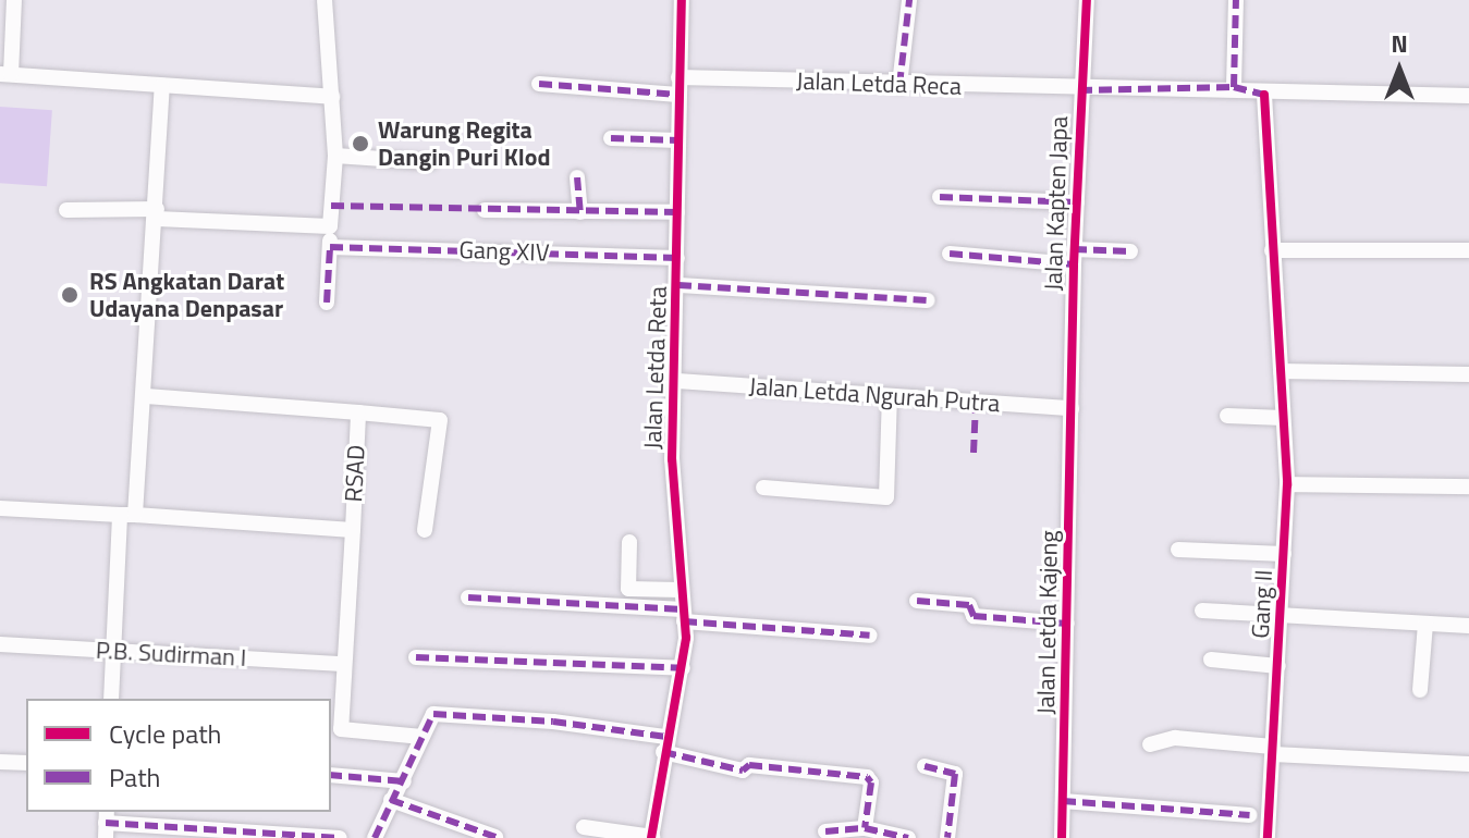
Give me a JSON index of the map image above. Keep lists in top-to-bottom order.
{
  "streets": {
    "street": [
      "Jalan Letda Reca",
      "Jalan Kapten Japa",
      "Gang XIV",
      "Jalan Letda Reta",
      "Jalan Letda Ngurah Putra",
      "RSAD",
      "Gang II",
      "Jalan Letda Kajeng",
      "P.B. Sudirman I"
    ]
  },
  "crossings": [
    ["Jalan Letda Reca", "Jalan Kapten Japa"],
    ["Jalan Letda Reca", "Jalan Letda Reta"],
    ["Jalan Letda Reca", "Gang II"],
    ["Jalan Kapten Japa", "Jalan Letda Ngurah Putra"],
    ["Jalan Kapten Japa", "Jalan Letda Kajeng"],
    ["Gang XIV", "Jalan Letda Reta"],
    ["Jalan Letda Reta", "Jalan Letda Ngurah Putra"],
    ["Jalan Letda Ngurah Putra", "Jalan Letda Kajeng"]
  ],
  "places": ["Warung Regita Dangin Puri Klod", "RS Angkatan Darat Udayana Denpasar"],
  "legend": ["Cycle path", "Path"],
  "north": "top"
}
